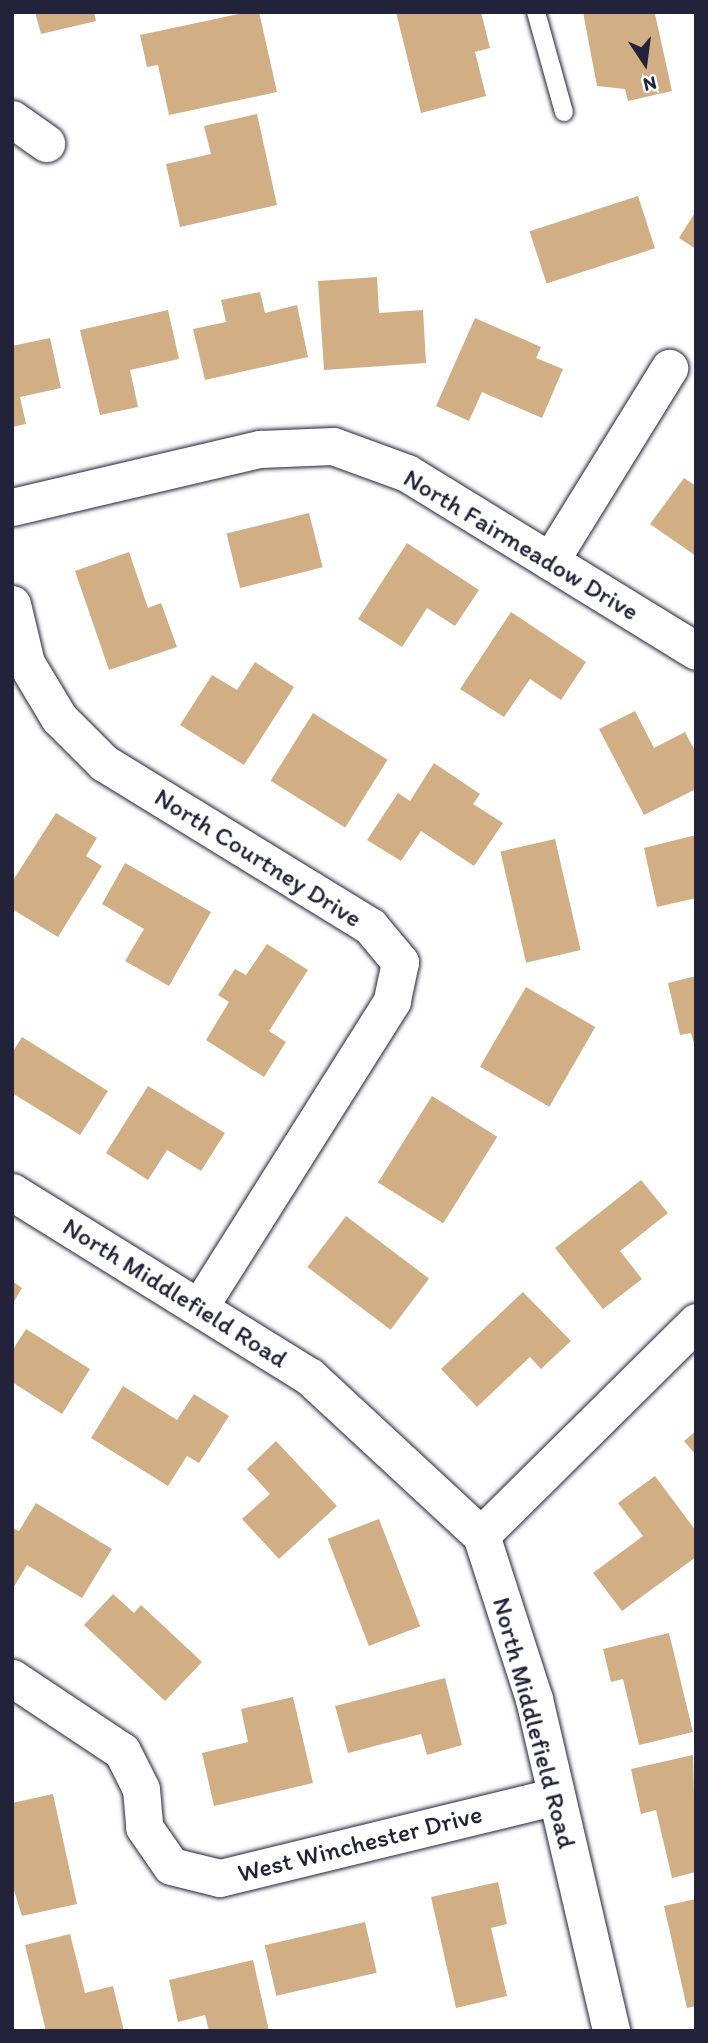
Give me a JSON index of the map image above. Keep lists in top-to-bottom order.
{
  "streets": {
    "street": [
      "North Fairmeadow Drive",
      "North Courtney Drive",
      "North Middlefield Road",
      "West Winchester Drive"
    ]
  },
  "crossings": [
    ["North Courtney Drive", "North Middlefield Road"],
    ["North Middlefield Road", "West Winchester Drive"]
  ],
  "north": "bottom"
}
